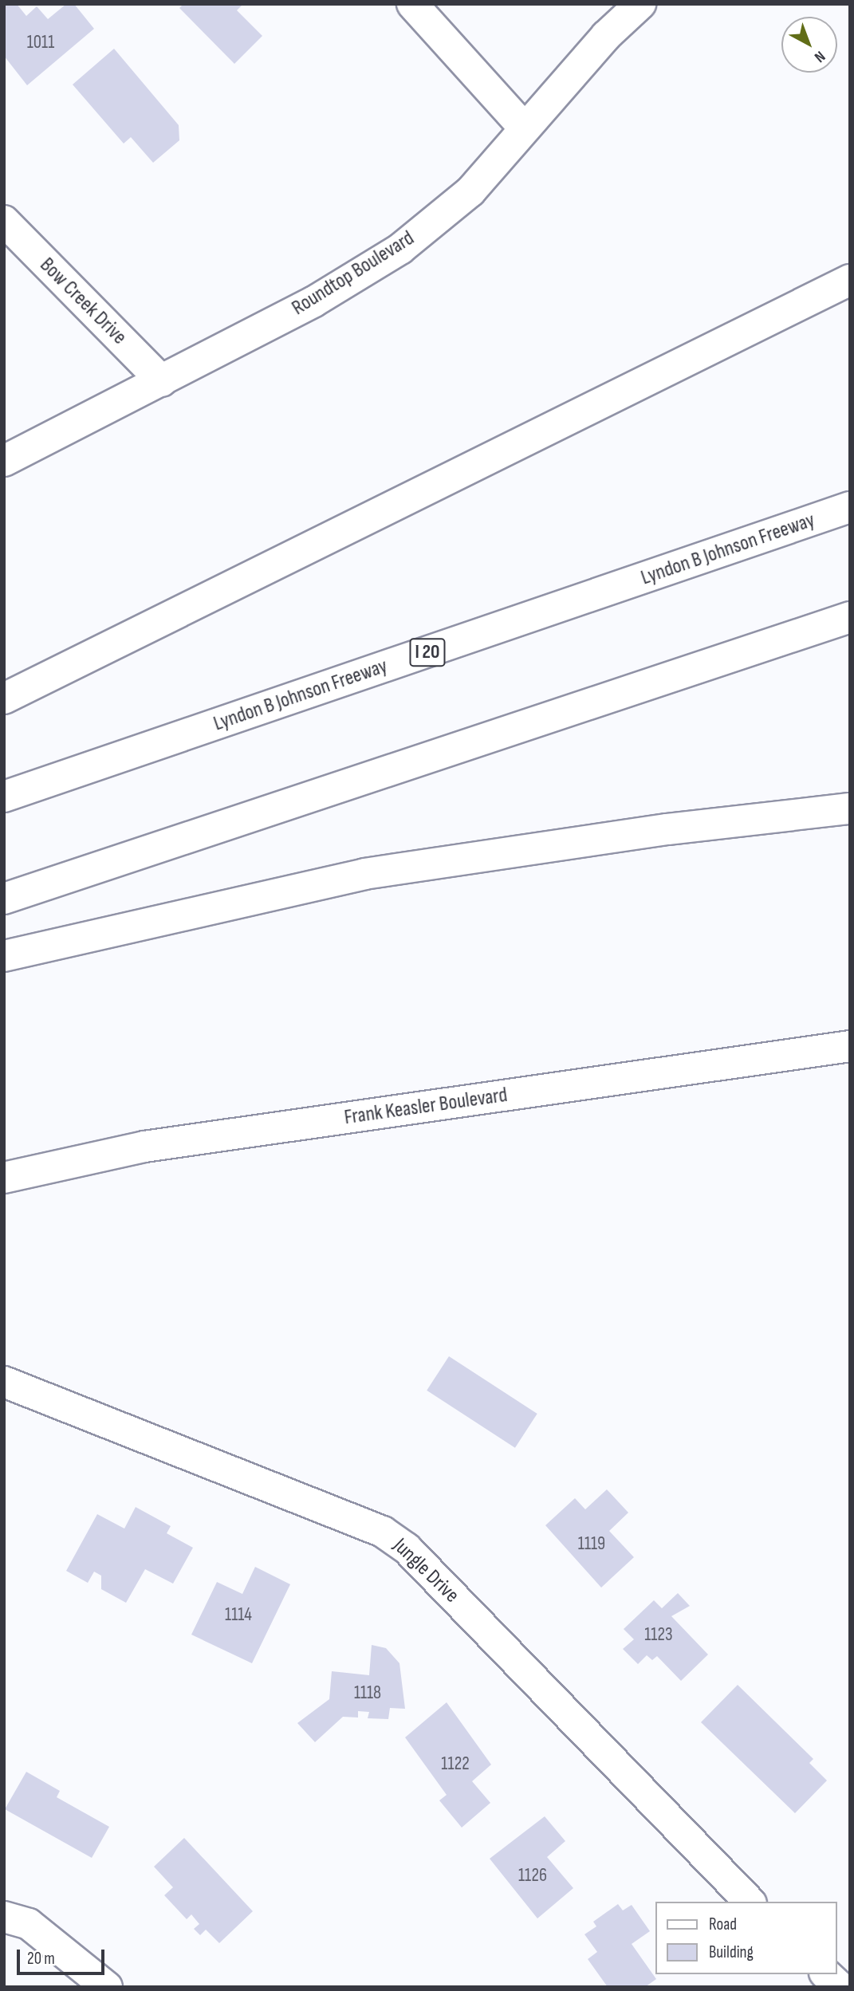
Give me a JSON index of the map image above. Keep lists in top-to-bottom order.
{
  "streets": {
    "main road": [
      "Roundtop Boulevard",
      "Bow Creek Drive",
      "Lyndon B Johnson Freeway",
      "I 20",
      "Frank Keasler Boulevard",
      "Jungle Drive"
    ]
  },
  "crossings": [
    ["Roundtop Boulevard", "Bow Creek Drive"]
  ],
  "house_numbers": [
    "1011",
    "1119",
    "1114",
    "1123",
    "1118",
    "1122",
    "1126"
  ],
  "legend": ["Road", "Building"],
  "scale_bar": "20 m",
  "north": "bottom right"
}
